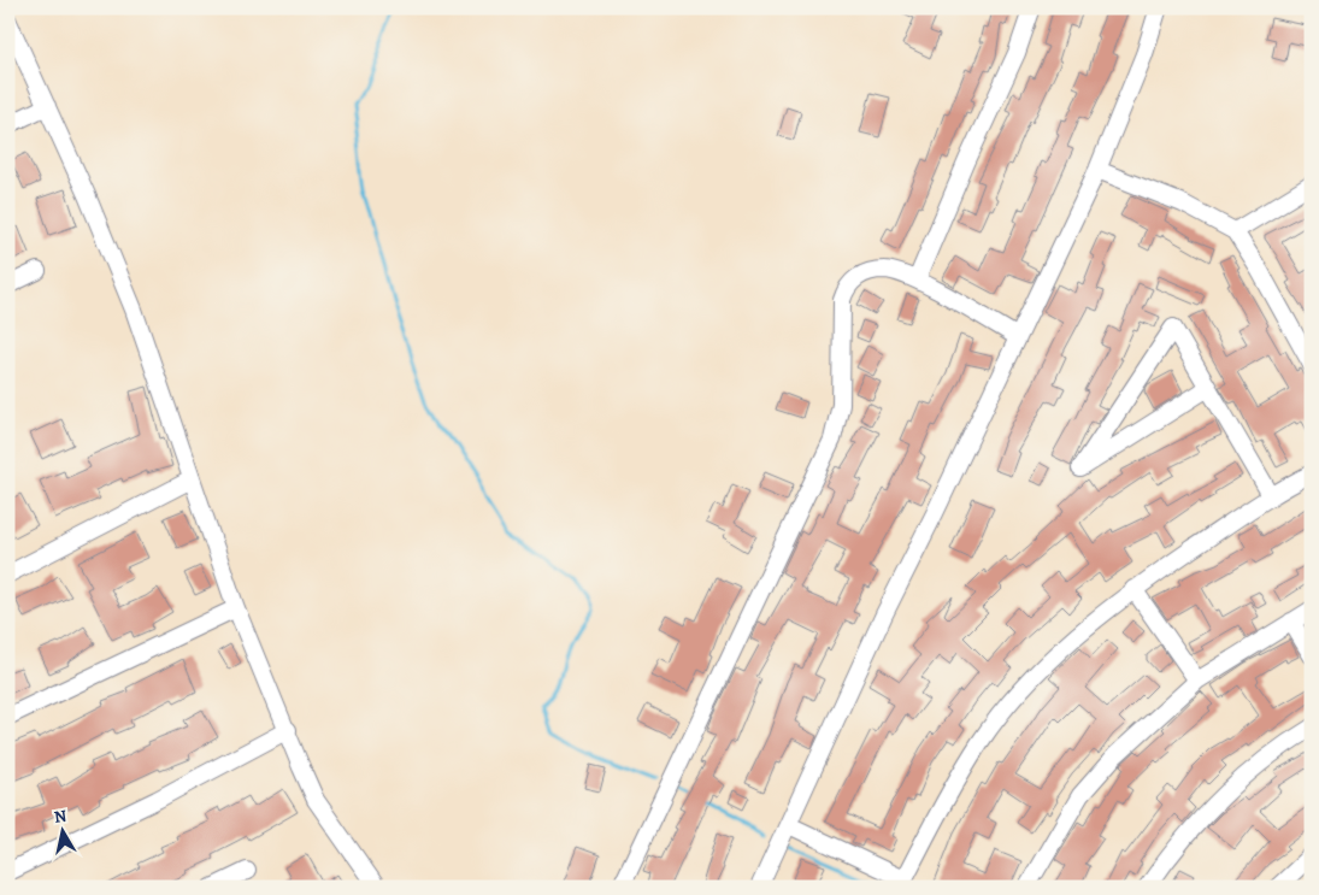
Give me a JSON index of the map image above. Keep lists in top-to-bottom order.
{
  "north": "top"
}
